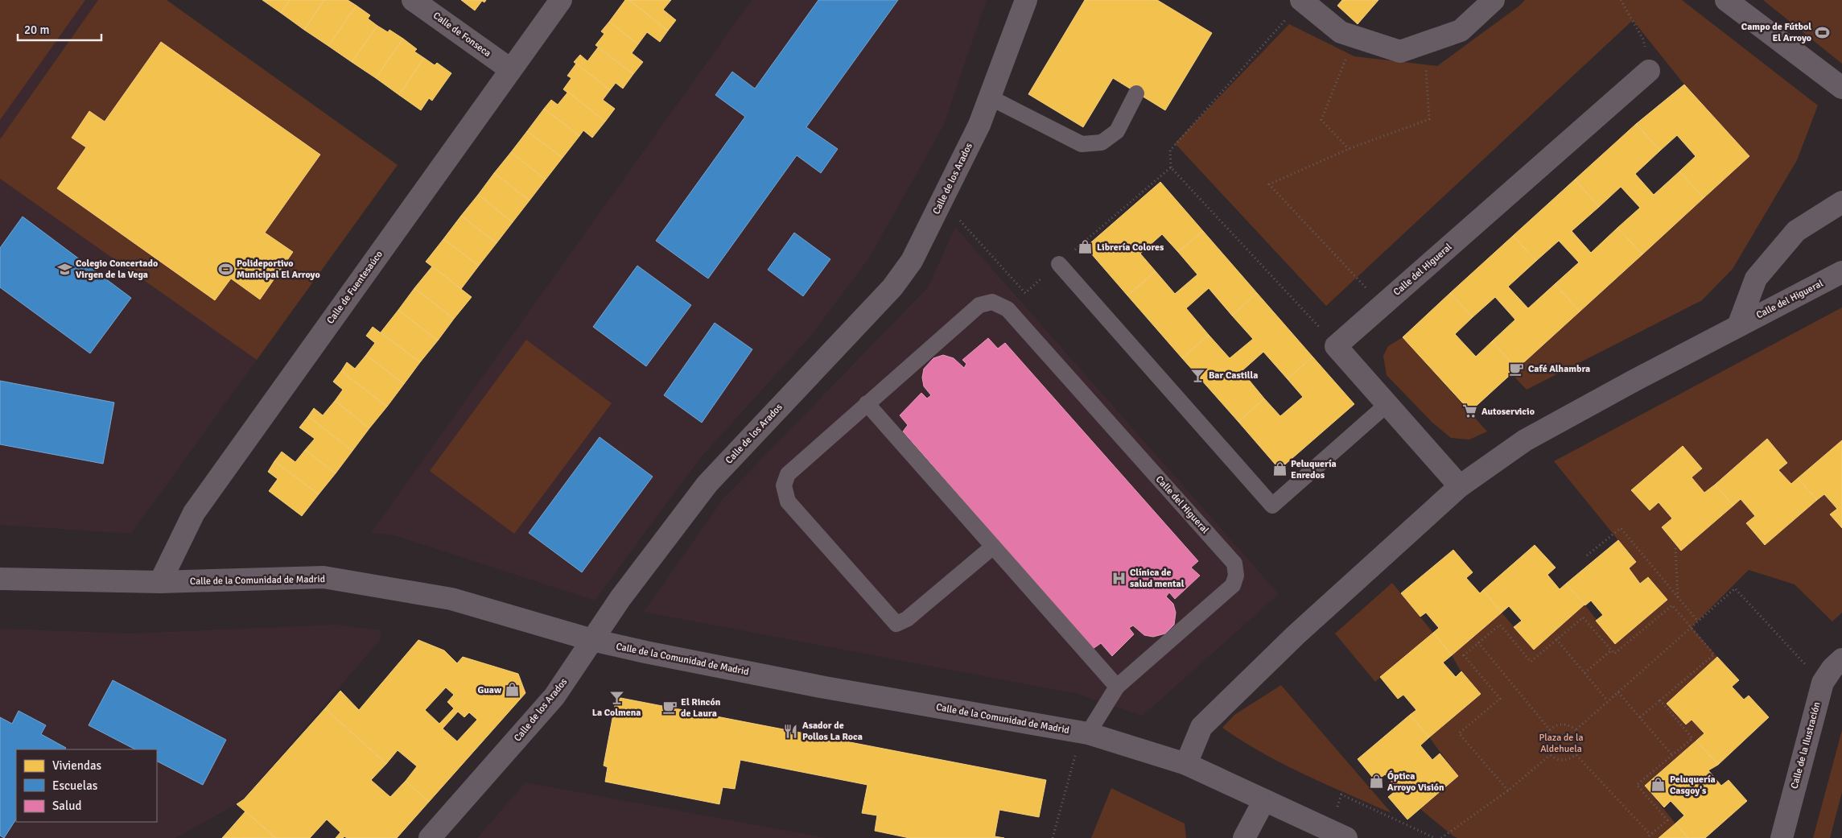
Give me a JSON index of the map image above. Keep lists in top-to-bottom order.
{
  "streets": {
    "street": [
      "Calle de Fonseca",
      "Calle de los Arados",
      "Calle del Higueral",
      "Calle de Fuentesaúco",
      "Calle de la Comunidad de Madrid",
      "Calle de la Ilustración"
    ]
  },
  "crossings": [
    ["Calle de Fonseca", "Calle de Fuentesaúco"],
    ["Calle de los Arados", "Calle de la Comunidad de Madrid"],
    ["Calle del Higueral", "Calle de la Comunidad de Madrid"],
    ["Calle de Fuentesaúco", "Calle de la Comunidad de Madrid"]
  ],
  "parks": ["Plaza de la Aldehuela"],
  "places": {
    "sports": ["Campo de Fútbol El Arroyo", "Polideportivo Municipal El Arroyo"],
    "shop": [
      "Librería Colores",
      "Peluquería Enredos",
      "Guaw",
      "Óptica Arroyo Visión",
      "Peluquería Casgoy's"
    ],
    "school or university": ["Colegio Concertado Virgen de la Vega"],
    "cafe": ["Café Alhambra", "El Rincón de Laura"],
    "bar": ["Bar Castilla", "La Colmena"],
    "supermarket": ["Autoservicio"],
    "hospital": ["Clínica de salud mental"],
    "restaurant": ["Asador de Pollos La Roca"]
  },
  "legend": ["Viviendas", "Escuelas", "Salud"],
  "scale_bar": "20 m"
}
